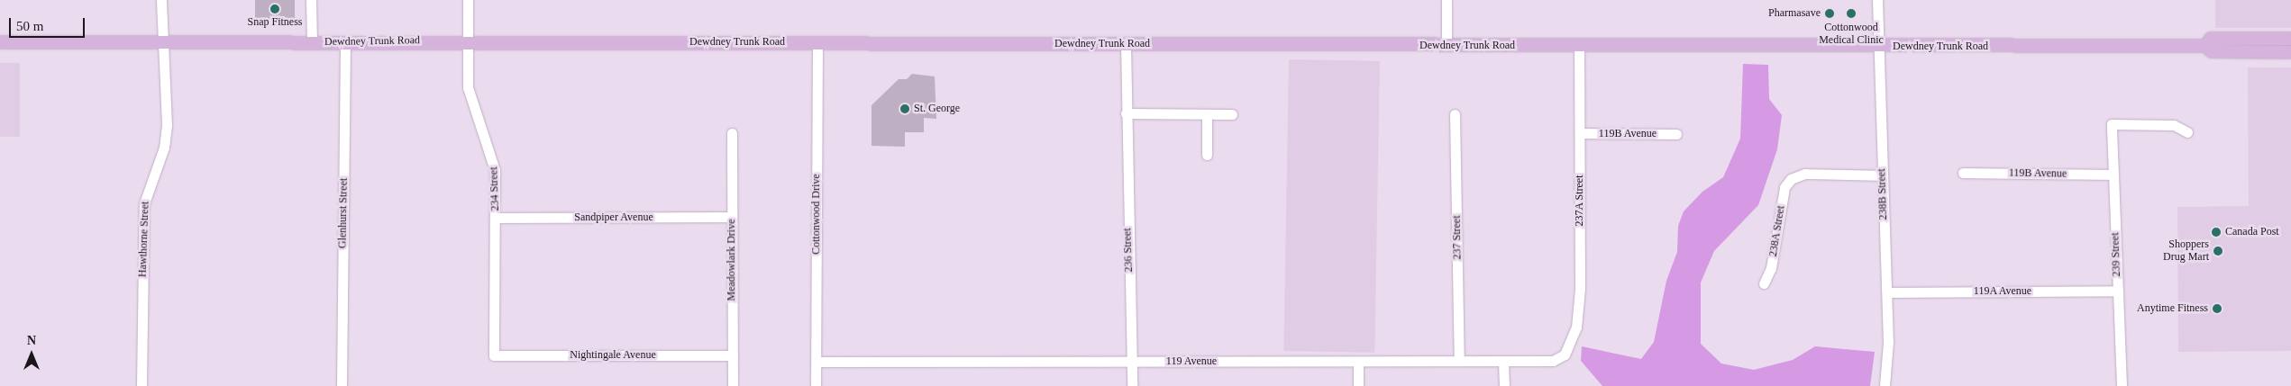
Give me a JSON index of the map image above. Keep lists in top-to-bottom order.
{
  "streets": {
    "main road": ["Dewdney Trunk Road"],
    "street": [
      "119B Avenue",
      "234 Street",
      "238B Street",
      "237A Street",
      "Glenhurst Street",
      "Cottonwood Drive",
      "Sandpiper Avenue",
      "238A Street",
      "237 Street",
      "Hawthorne Street",
      "236 Street",
      "239 Street",
      "Meadowlark Drive",
      "119A Avenue",
      "Nightingale Avenue",
      "119 Avenue"
    ]
  },
  "crossings": [
    ["Dewdney Trunk Road", "234 Street"],
    ["Dewdney Trunk Road", "238B Street"],
    ["Dewdney Trunk Road", "237A Street"],
    ["Dewdney Trunk Road", "Glenhurst Street"],
    ["Dewdney Trunk Road", "Cottonwood Drive"],
    ["Dewdney Trunk Road", "Hawthorne Street"],
    ["Dewdney Trunk Road", "236 Street"],
    ["119B Avenue", "237A Street"],
    ["119B Avenue", "239 Street"],
    ["234 Street", "Sandpiper Avenue"],
    ["234 Street", "Nightingale Avenue"],
    ["238B Street", "238A Street"],
    ["238B Street", "119A Avenue"],
    ["237A Street", "119 Avenue"],
    ["Cottonwood Drive", "119 Avenue"],
    ["Sandpiper Avenue", "Meadowlark Drive"],
    ["237 Street", "119 Avenue"],
    ["236 Street", "119 Avenue"],
    ["239 Street", "119A Avenue"],
    ["Meadowlark Drive", "Nightingale Avenue"]
  ],
  "places": [
    "Snap Fitness",
    "Pharmasave",
    "Cottonwood Medical Clinic",
    "St. George",
    "Canada Post",
    "Shoppers Drug Mart",
    "Anytime Fitness"
  ],
  "scale_bar": "50 m",
  "north": "top"
}
